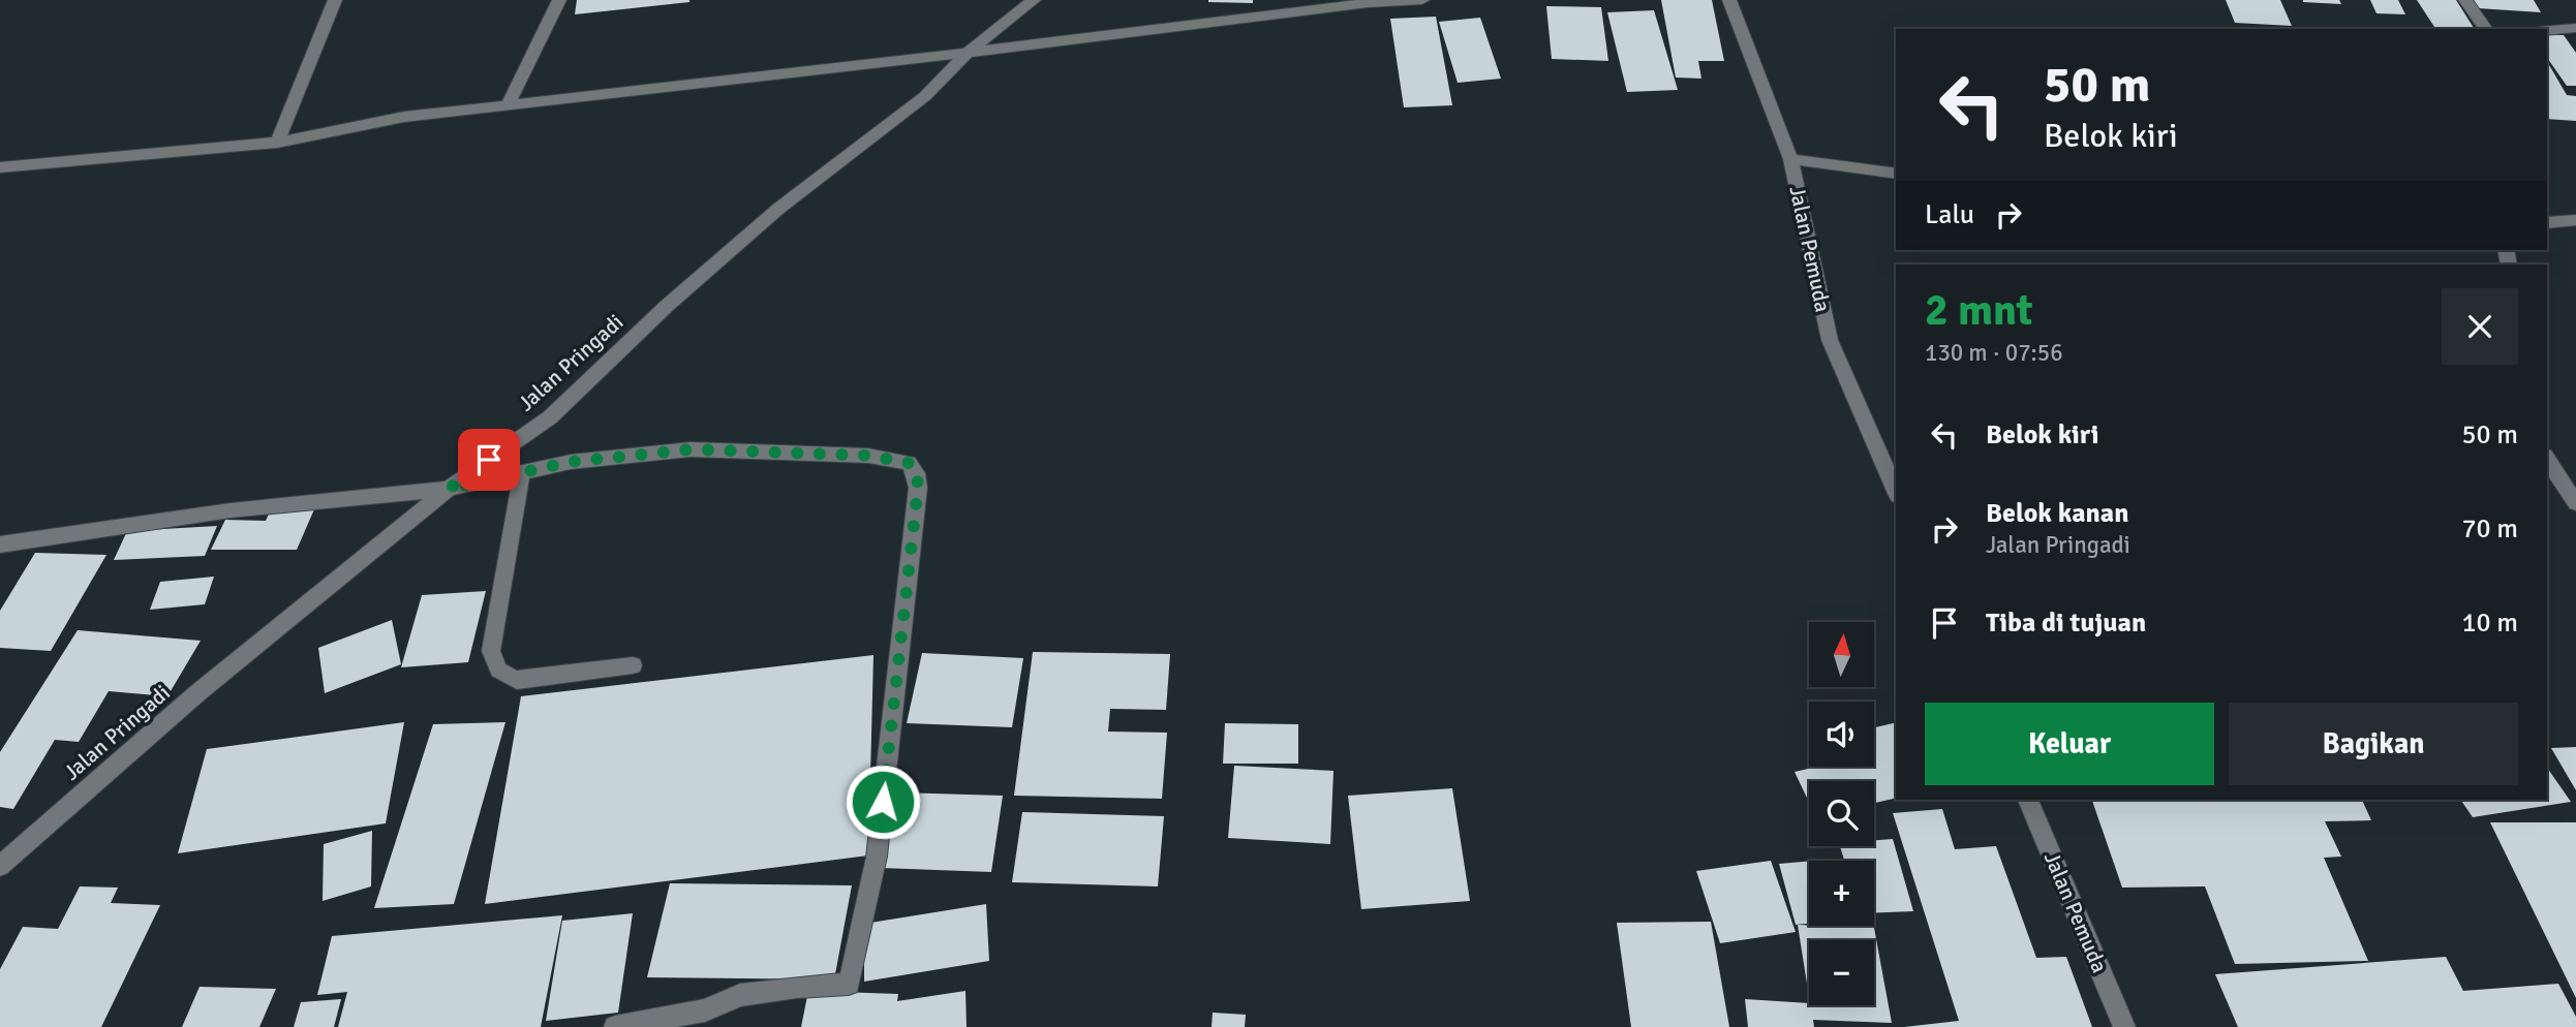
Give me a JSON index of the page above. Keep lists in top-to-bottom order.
{
  "streets": {
    "street": ["Jalan Pemuda", "Jalan Pringadi"]
  },
  "north": "top",
  "page": {
    "turn": ["50 m", "Belok kiri"],
    "then": "Lalu",
    "heading": ["2 mnt", "130 m · 07:56"],
    "list": [
      {
        "name": "Belok kiri",
        "value": "50 m"
      },
      {
        "name": "Belok kanan",
        "note": "Jalan Pringadi",
        "value": "70 m"
      },
      {
        "name": "Tiba di tujuan",
        "value": "10 m"
      }
    ],
    "map_buttons": ["+", "−"],
    "buttons": ["Keluar", "Bagikan"]
  }
}
